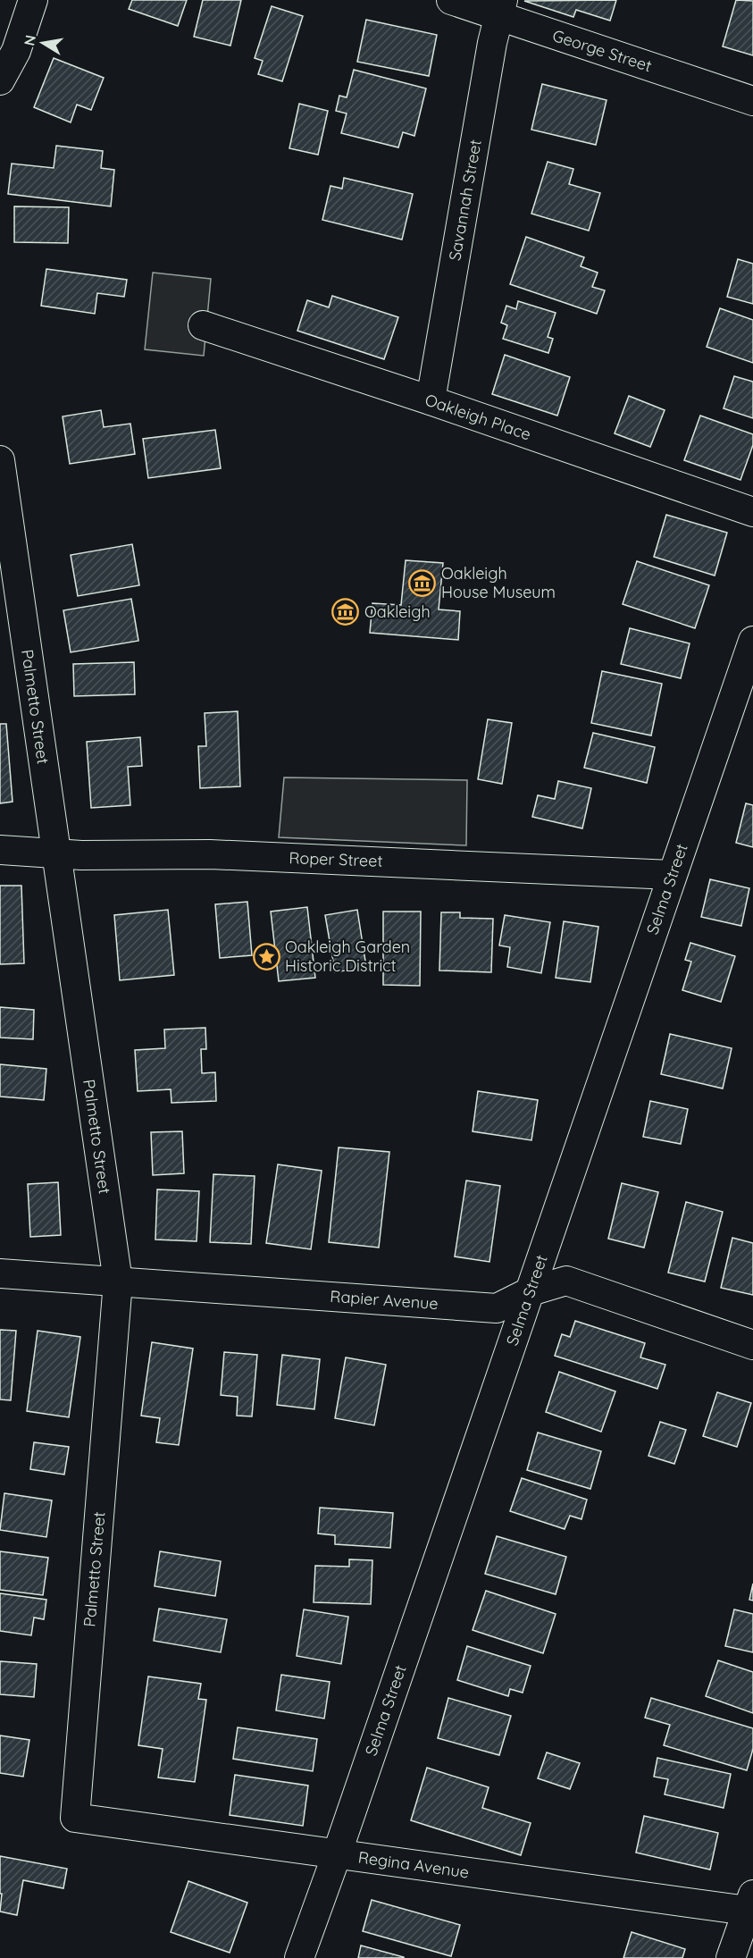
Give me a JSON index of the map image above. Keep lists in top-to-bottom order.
{
  "streets": {
    "street": [
      "George Street",
      "Savannah Street",
      "Oakleigh Place",
      "Palmetto Street",
      "Roper Street",
      "Selma Street",
      "Rapier Avenue",
      "Regina Avenue"
    ]
  },
  "crossings": [
    ["George Street", "Savannah Street"],
    ["Savannah Street", "Oakleigh Place"],
    ["Palmetto Street", "Roper Street"],
    ["Palmetto Street", "Rapier Avenue"],
    ["Palmetto Street", "Regina Avenue"],
    ["Roper Street", "Selma Street"],
    ["Selma Street", "Rapier Avenue"],
    ["Selma Street", "Regina Avenue"]
  ],
  "places": {
    "museum": ["Oakleigh House Museum", "Oakleigh"],
    "place": ["Oakleigh Garden Historic District"]
  },
  "north": "left"
}
